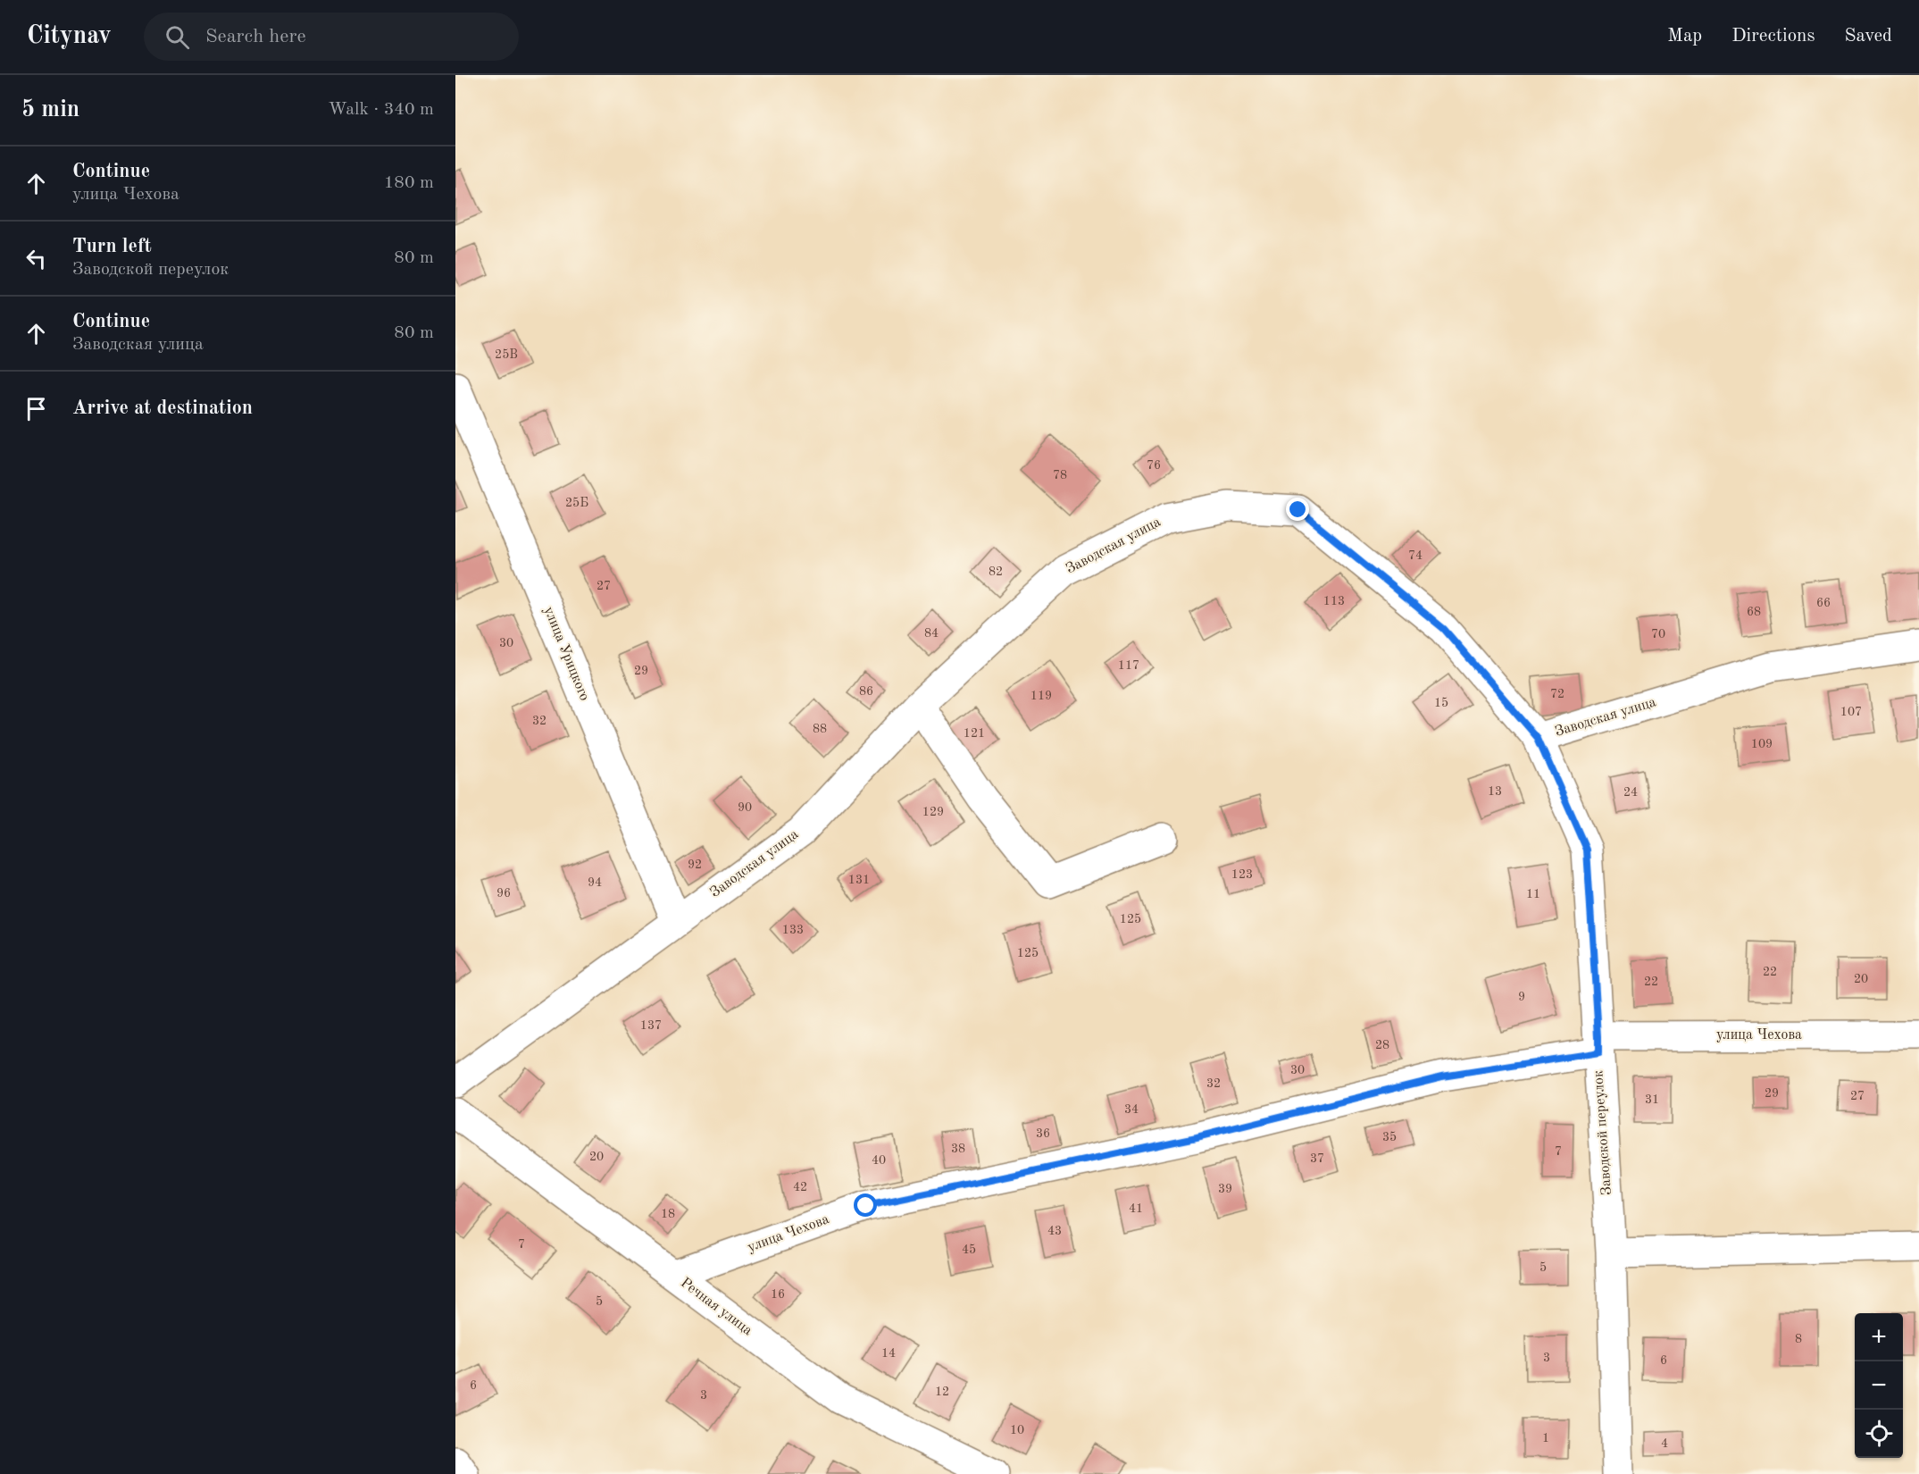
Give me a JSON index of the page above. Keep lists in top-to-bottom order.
{
  "streets": {
    "street": [
      "Заводская улица",
      "улица Урицкого",
      "улица Чехова",
      "Заводской переулок",
      "Речная улица"
    ]
  },
  "crossings": [
    ["Заводская улица", "улица Урицкого"],
    ["Заводская улица", "Заводской переулок"],
    ["улица Чехова", "Заводской переулок"],
    ["улица Чехова", "Речная улица"]
  ],
  "house_numbers": [
    "25В",
    "76",
    "78",
    "25Б",
    "74",
    "82",
    "27",
    "113",
    "66",
    "68",
    "84",
    "70",
    "30",
    "117",
    "29",
    "86",
    "72",
    "119",
    "15",
    "107",
    "32",
    "88",
    "121",
    "109",
    "13",
    "24",
    "90",
    "129",
    "92",
    "123",
    "131",
    "94",
    "96",
    "11",
    "125",
    "133",
    "125",
    "22",
    "20",
    "22",
    "9",
    "137",
    "28",
    "30",
    "32",
    "29",
    "27",
    "31",
    "34",
    "36",
    "35",
    "38",
    "7",
    "20",
    "37",
    "40",
    "42",
    "39",
    "41",
    "18",
    "43",
    "7",
    "45",
    "5",
    "16",
    "5",
    "8",
    "14",
    "3",
    "6",
    "6",
    "12",
    "3",
    "10",
    "1",
    "4"
  ],
  "page": {
    "header": "Citynav",
    "search": "Search here",
    "nav": ["Map", "Directions", "Saved"],
    "heading": ["5 min", "Walk · 340 m"],
    "list": [
      ["Continue", "улица Чехова", "180 m"],
      ["Turn left", "Заводской переулок", "80 m"],
      ["Continue", "Заводская улица", "80 m"],
      "Arrive at destination"
    ],
    "map_buttons": ["+", "−"]
  }
}
